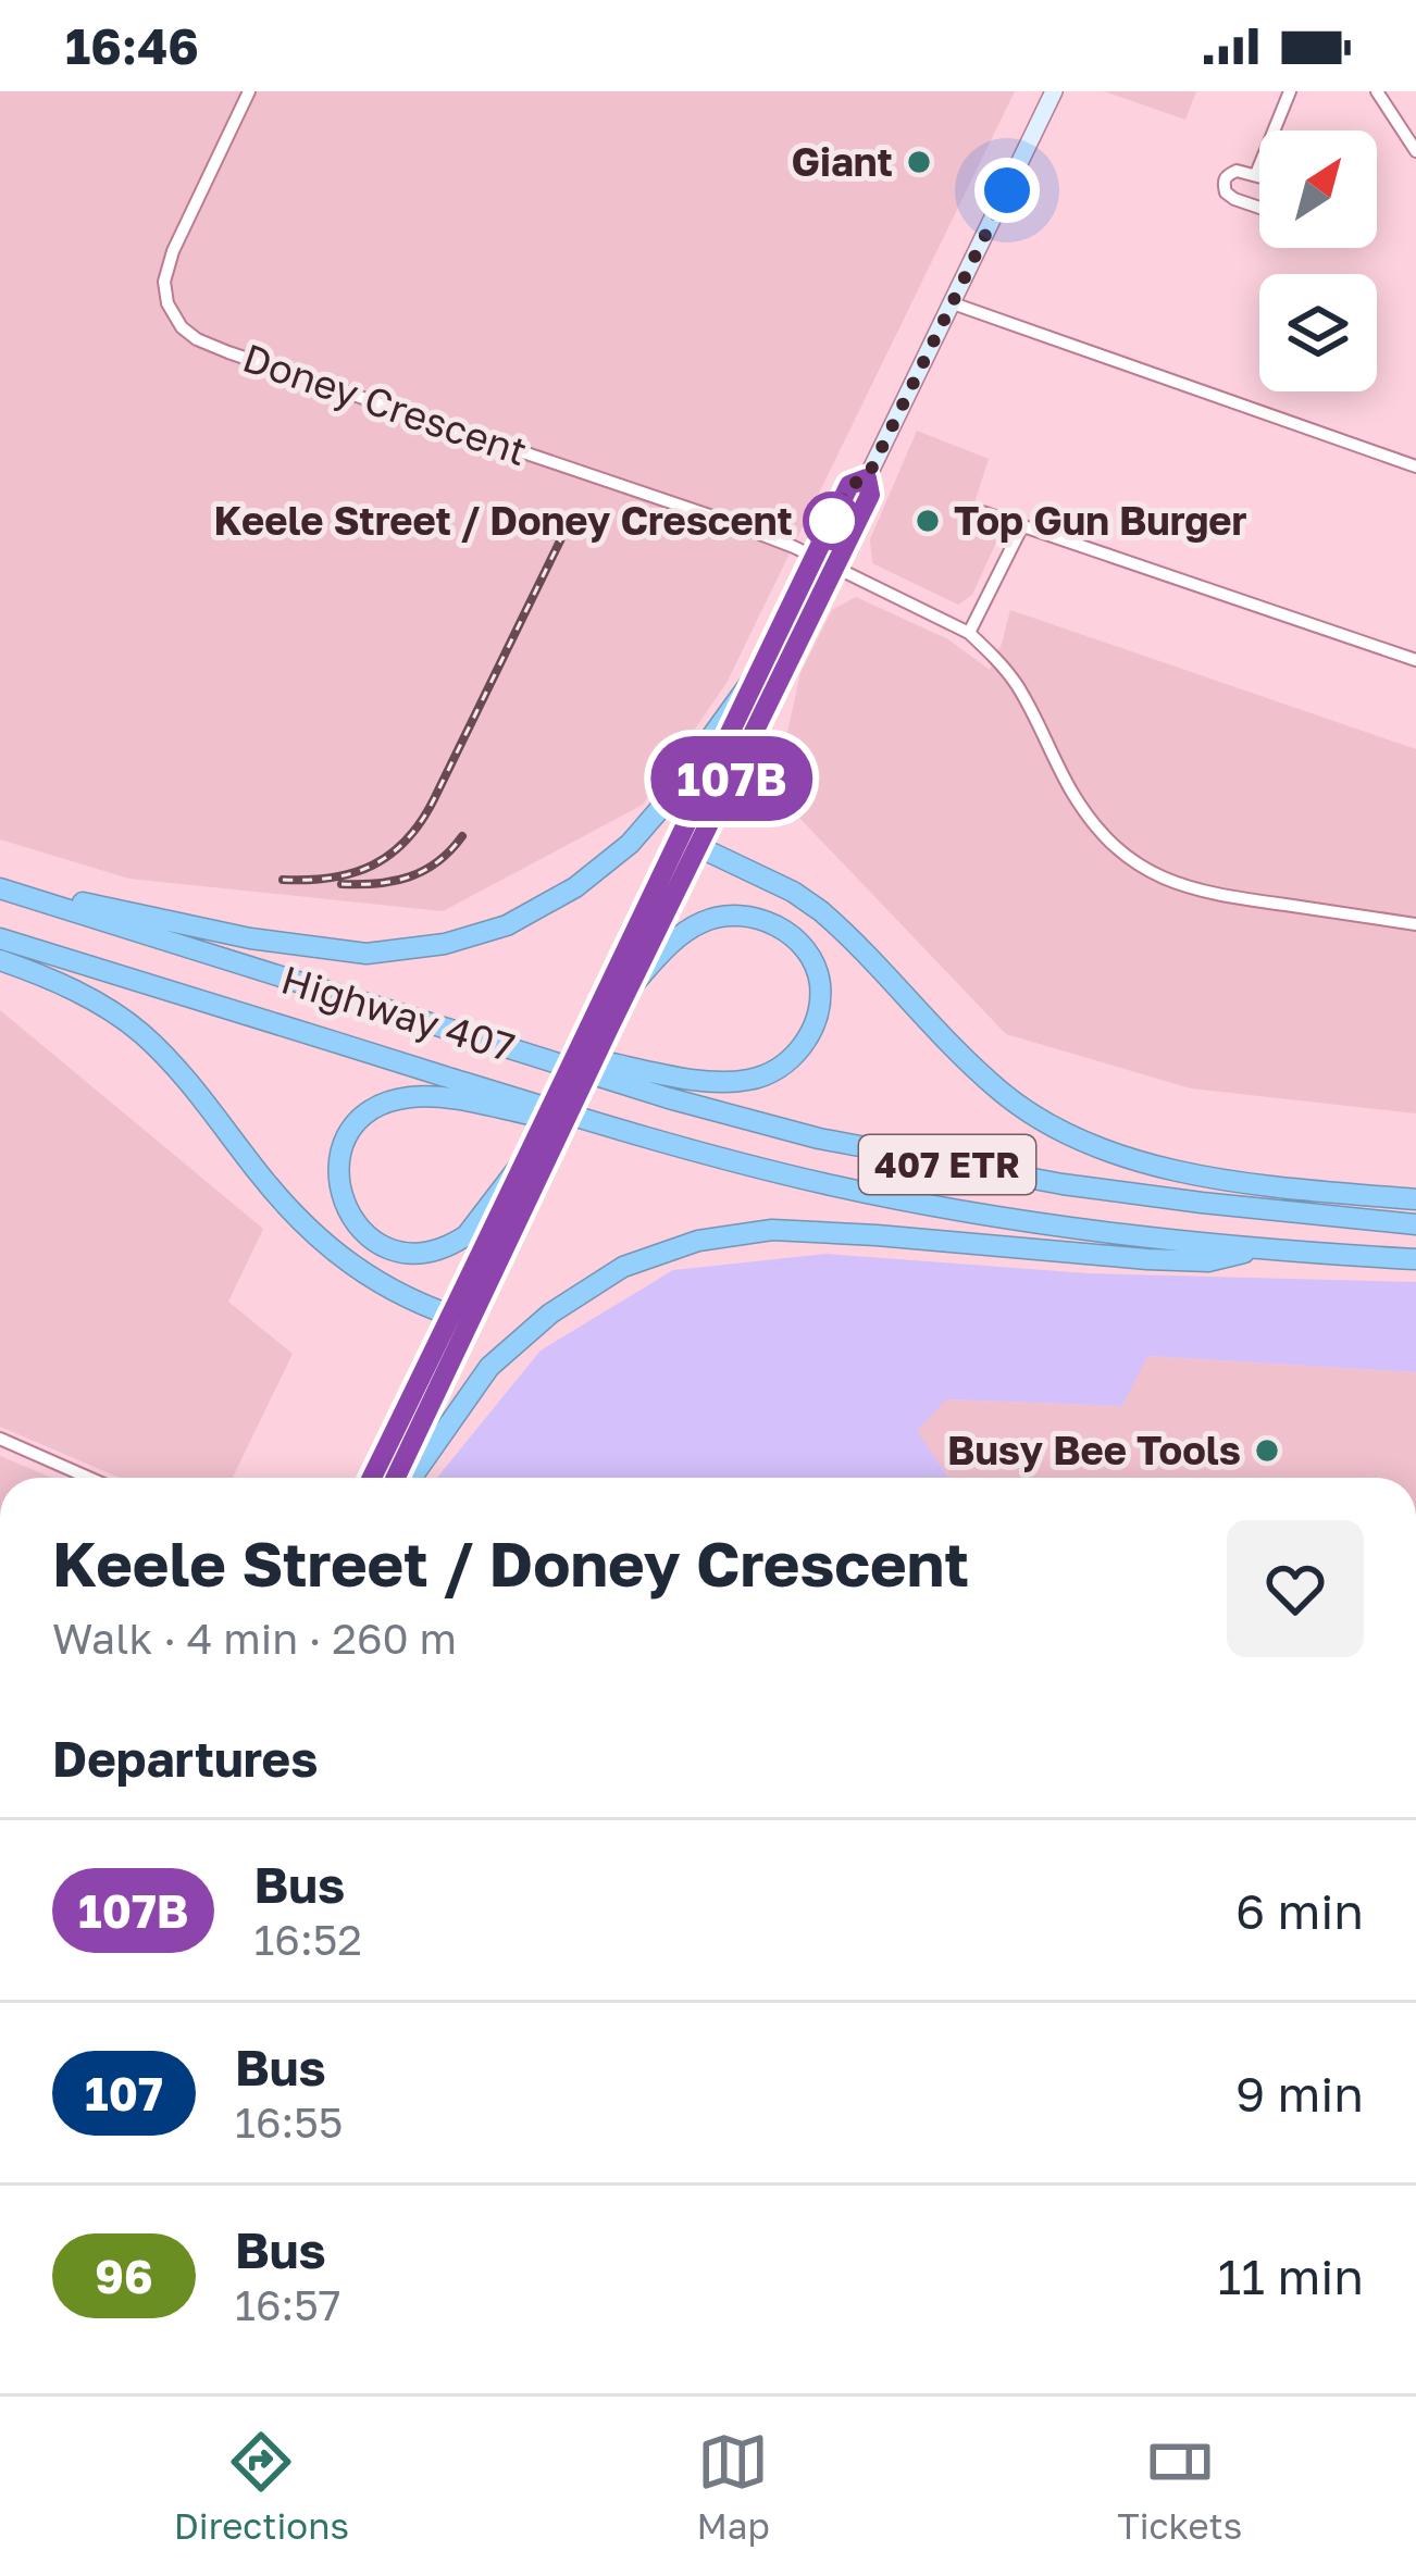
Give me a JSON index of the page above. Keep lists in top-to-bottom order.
{
  "streets": {
    "highway": ["Highway 407", "407 ETR"],
    "street": ["Doney Crescent"]
  },
  "places": [
    "Giant",
    "Keele Street / Doney Crescent",
    "Top Gun Burger",
    "Busy Bee Tools"
  ],
  "lines": ["bus line 107B"],
  "north": "top right",
  "page": {
    "status": "16:46",
    "on_map": "107B",
    "heading": [
      ["Keele Street / Doney Crescent", "Walk · 4 min · 260 m"],
      "Departures"
    ],
    "list": [
      {
        "mark": "107B",
        "name": "Bus",
        "note": "16:52",
        "value": "6 min"
      },
      {
        "mark": "107",
        "name": "Bus",
        "note": "16:55",
        "value": "9 min"
      },
      {
        "mark": "96",
        "name": "Bus",
        "note": "16:57",
        "value": "11 min"
      }
    ],
    "tabs": ["Directions", "Map", "Tickets"]
  }
}
